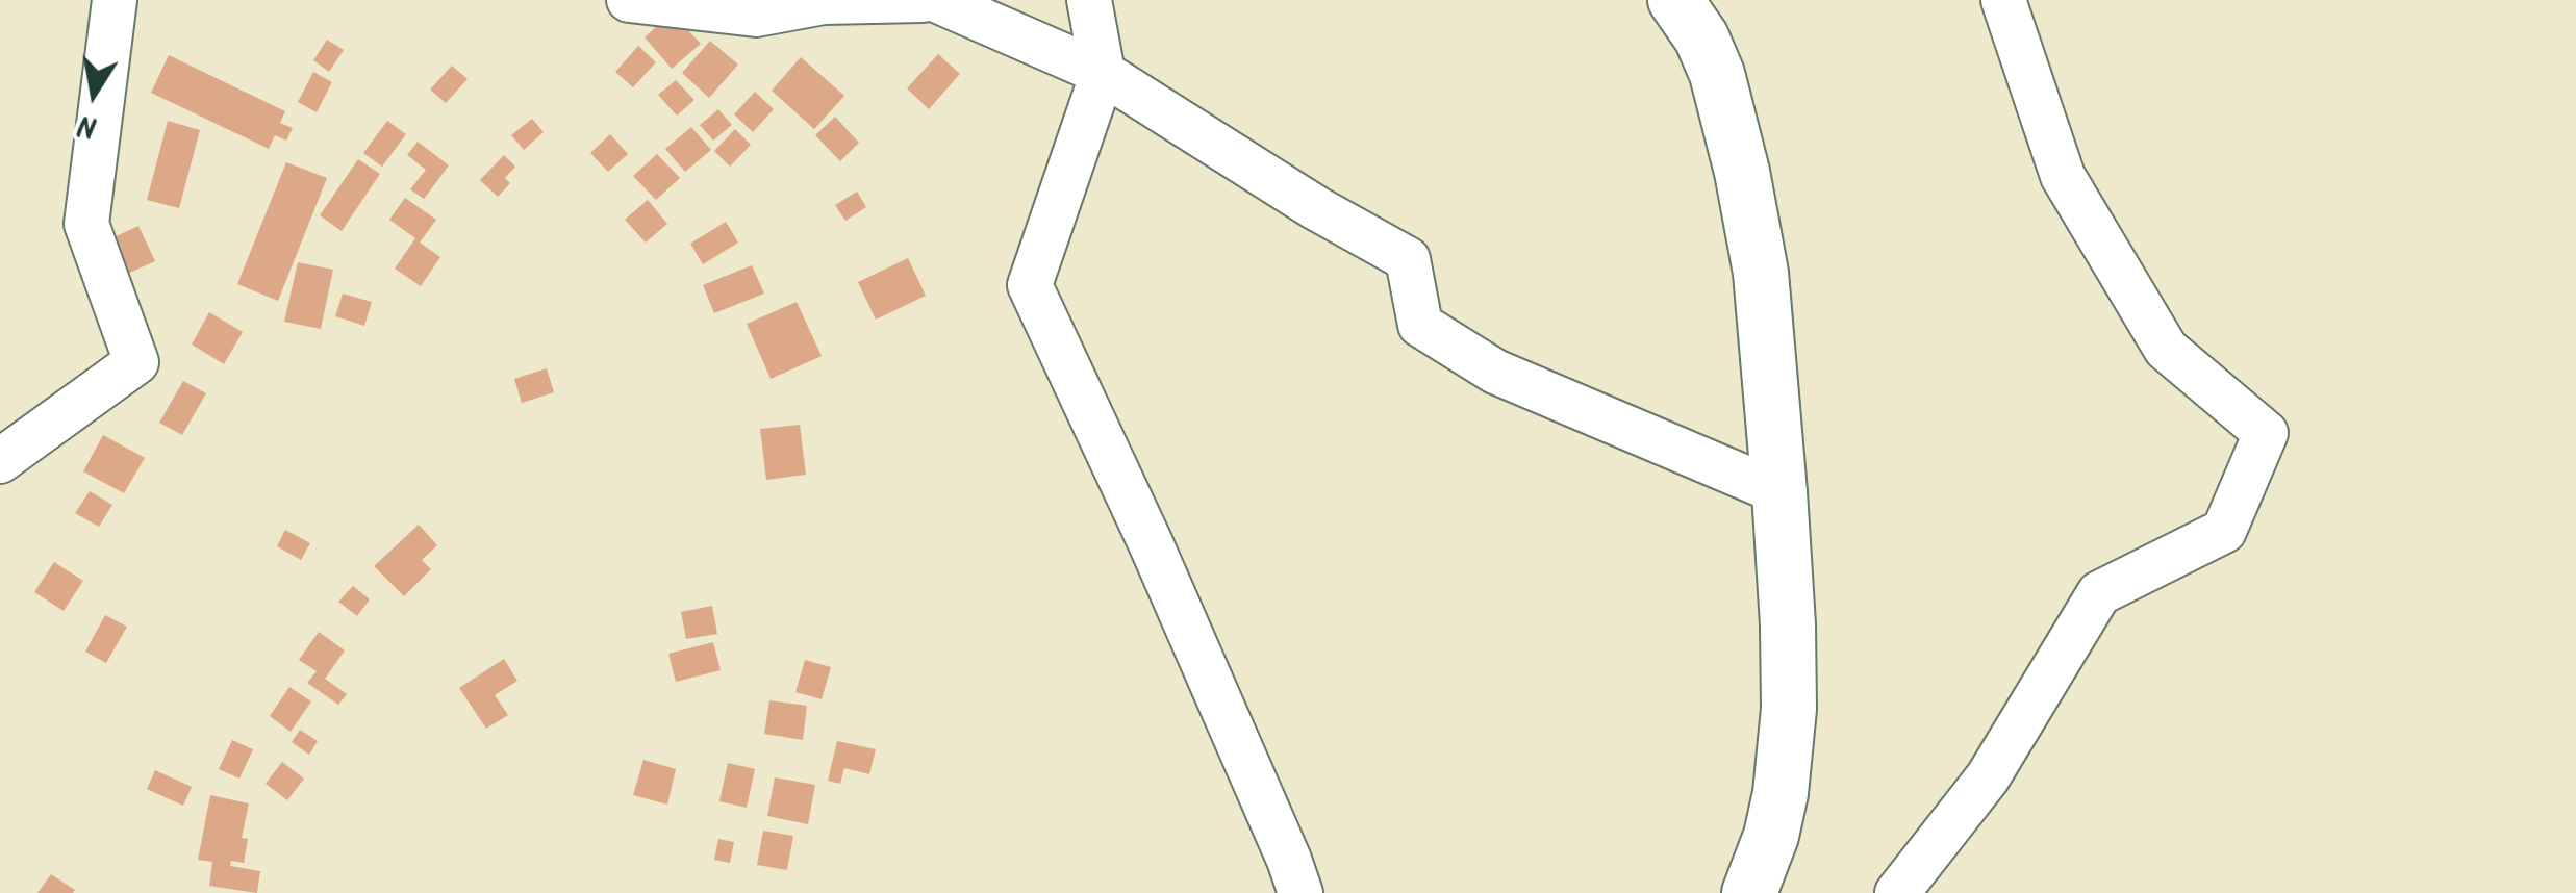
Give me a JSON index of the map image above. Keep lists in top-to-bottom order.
{
  "north": "bottom"
}
